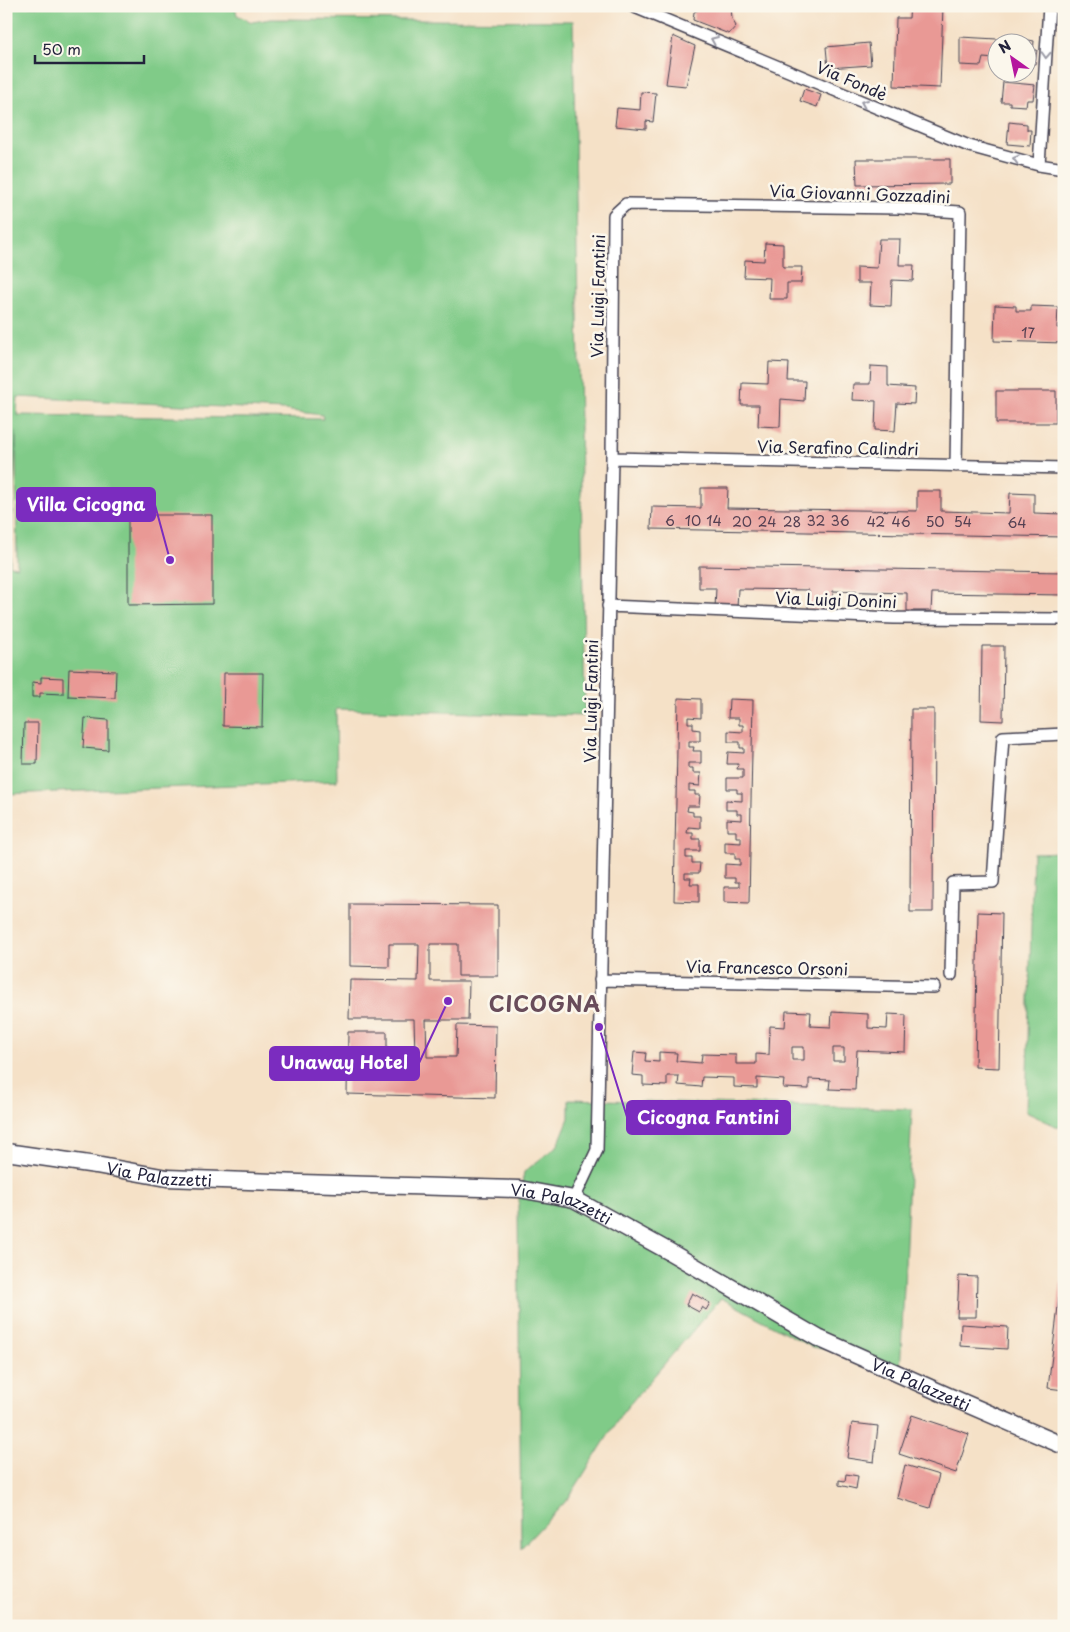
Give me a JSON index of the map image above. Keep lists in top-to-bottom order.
{
  "streets": {
    "main road": ["Via Palazzetti"],
    "street": [
      "Via Fondè",
      "Via Giovanni Gozzadini",
      "Via Luigi Fantini",
      "Via Serafino Calindri",
      "Via Luigi Donini",
      "Via Francesco Orsoni"
    ]
  },
  "crossings": [
    ["Via Giovanni Gozzadini", "Via Luigi Fantini"],
    ["Via Giovanni Gozzadini", "Via Serafino Calindri"],
    ["Via Luigi Fantini", "Via Serafino Calindri"],
    ["Via Luigi Fantini", "Via Luigi Donini"],
    ["Via Luigi Fantini", "Via Francesco Orsoni"],
    ["Via Luigi Fantini", "Via Palazzetti"]
  ],
  "one_way": ["Via Fondè"],
  "districts": ["CICOGNA"],
  "places": ["Villa Cicogna", "Unaway Hotel", "Cicogna Fantini"],
  "house_numbers": [
    "17",
    "6",
    "10",
    "14",
    "32",
    "36",
    "20",
    "24",
    "28",
    "42",
    "46",
    "50",
    "54",
    "64"
  ],
  "scale_bar": "50 m",
  "north": "top left"
}
